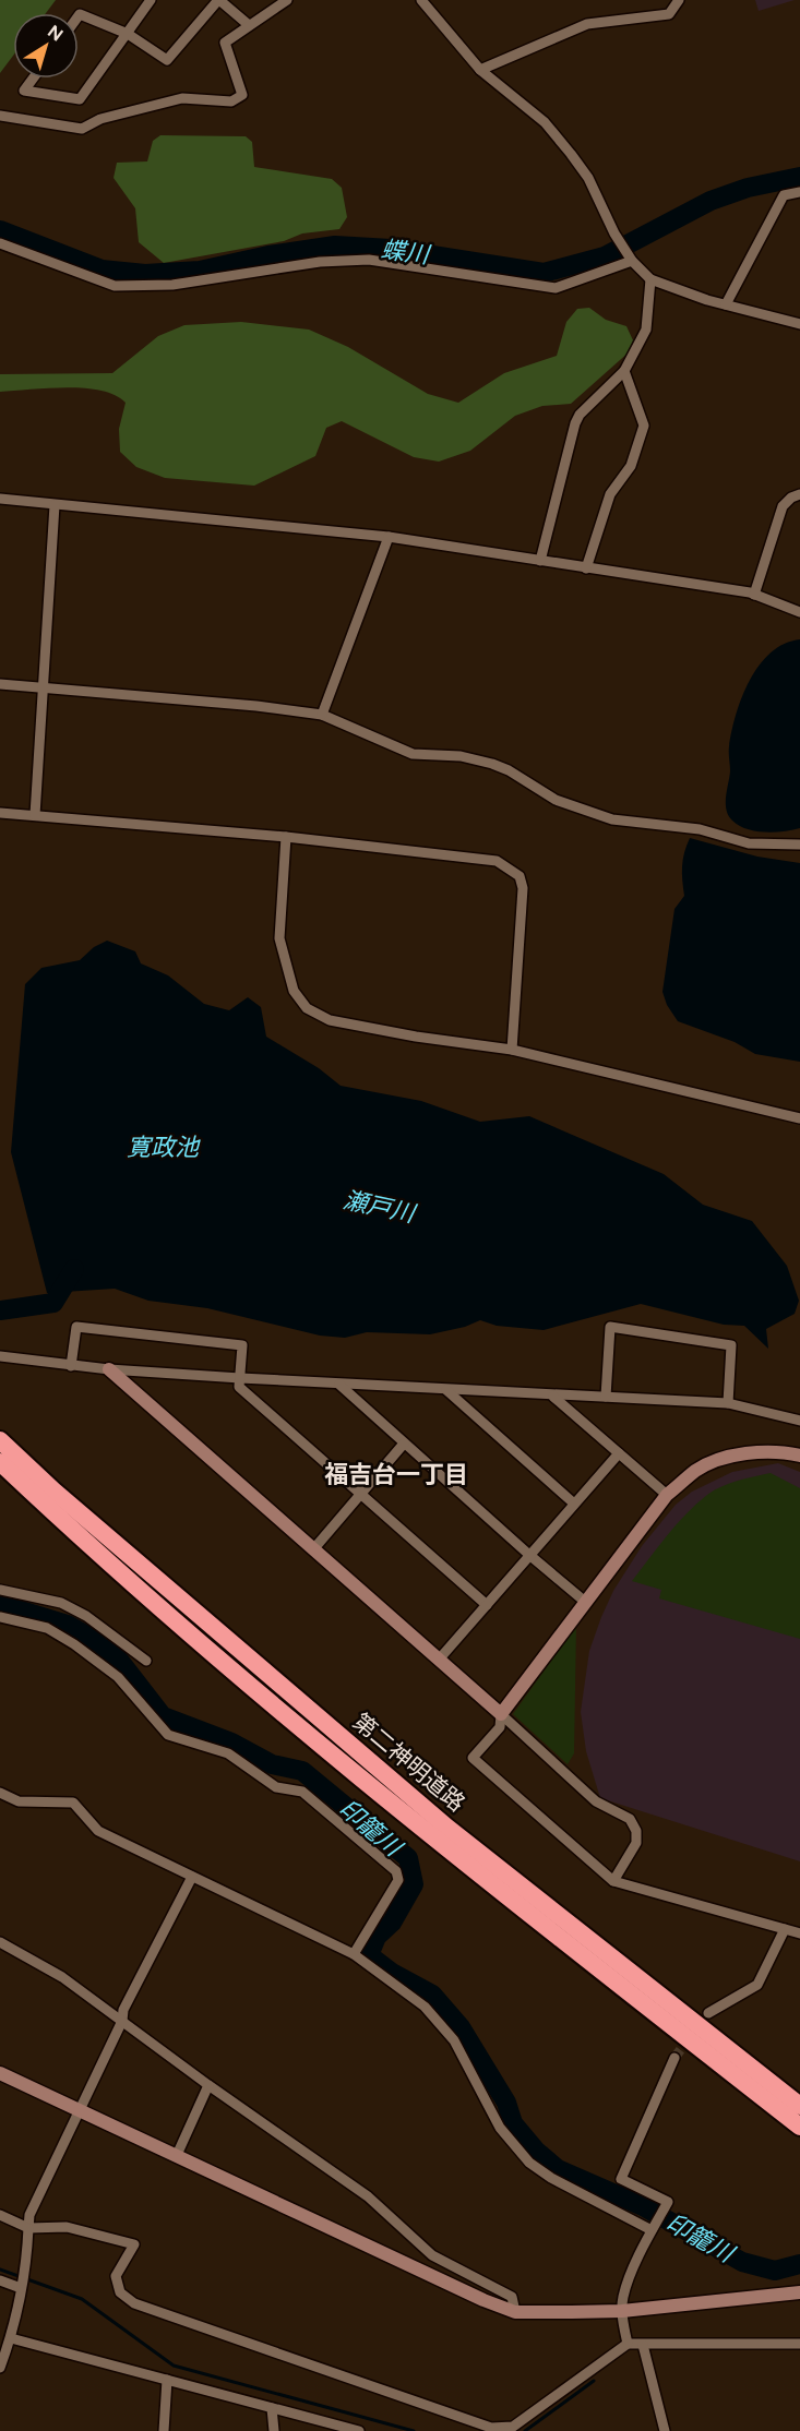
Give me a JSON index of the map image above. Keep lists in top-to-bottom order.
{
  "streets": {
    "highway": ["第二神明道路"]
  },
  "districts": ["福吉台一丁目"],
  "water": [
    "蝶川",
    "寛政池",
    "瀬戸川",
    "印籠川"
  ],
  "north": "top right"
}
